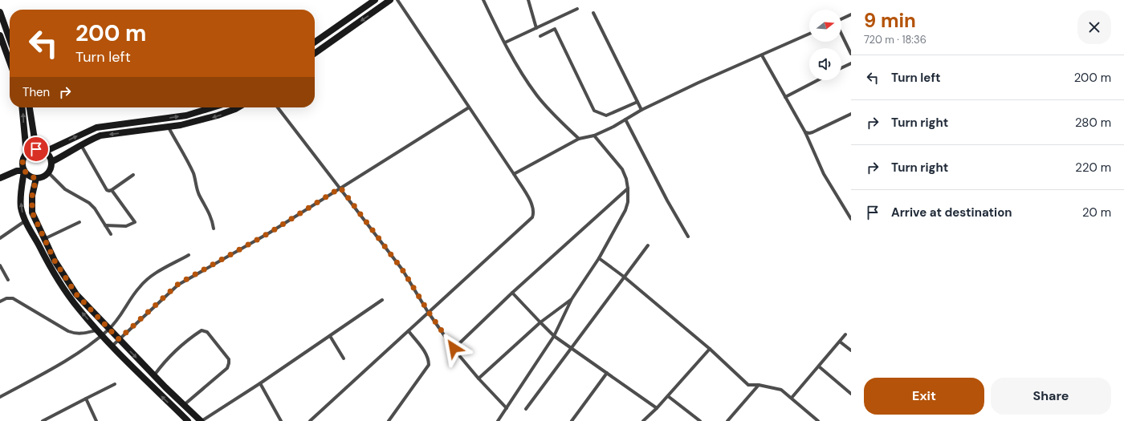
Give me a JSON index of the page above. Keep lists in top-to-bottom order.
{
  "north": "right",
  "page": {
    "heading": ["9 min", "720 m · 18:36"],
    "turn": ["200 m", "Turn left"],
    "list": [
      {
        "name": "Turn left",
        "value": "200 m"
      },
      {
        "name": "Turn right",
        "value": "280 m"
      },
      {
        "name": "Turn right",
        "value": "220 m"
      },
      {
        "name": "Arrive at destination",
        "value": "20 m"
      }
    ],
    "then": "Then",
    "buttons": ["Exit", "Share"]
  }
}
